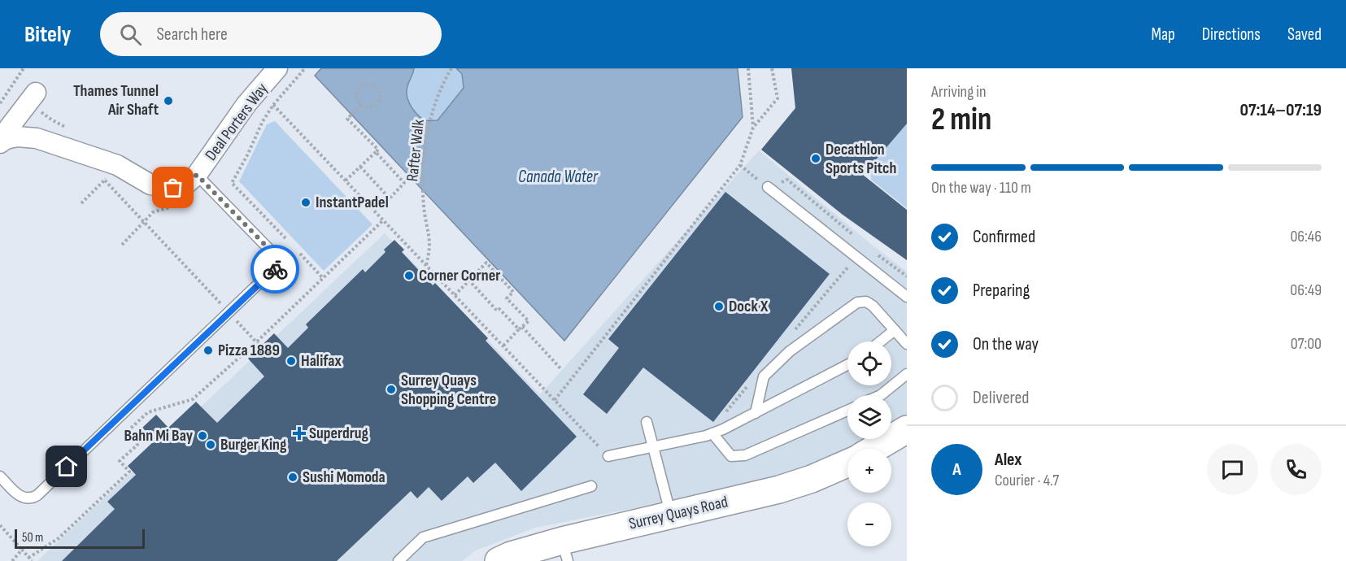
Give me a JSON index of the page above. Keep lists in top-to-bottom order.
{
  "streets": {
    "street": ["Deal Porters Way", "Surrey Quays Road"],
    "path": ["Rafter Walk"]
  },
  "water": ["Canada Water"],
  "places": {
    "other": [
      "Thames Tunnel Air Shaft",
      "Decathlon Sports Pitch",
      "InstantPadel",
      "Corner Corner",
      "Dock X",
      "Pizza 1889",
      "Halifax",
      "Surrey Quays Shopping Centre",
      "Bahn Mi Bay",
      "Burger King",
      "Sushi Momoda"
    ],
    "health": ["Superdrug"]
  },
  "scale_bar": "50 m",
  "page": {
    "header": "Bitely",
    "search": "Search here",
    "nav": ["Map", "Directions", "Saved"],
    "heading": ["2 min", "Arriving in", "07:14–07:19"],
    "panel": ["Alex", "Courier · 4.7"],
    "bar": "On the way · 110 m",
    "list": [
      ["Confirmed", "06:46"],
      ["Preparing", "06:49"],
      ["On the way", "07:00"],
      "Delivered"
    ],
    "map_buttons": ["+", "−"],
    "round": "A",
    "scale": "50 m"
  }
}
